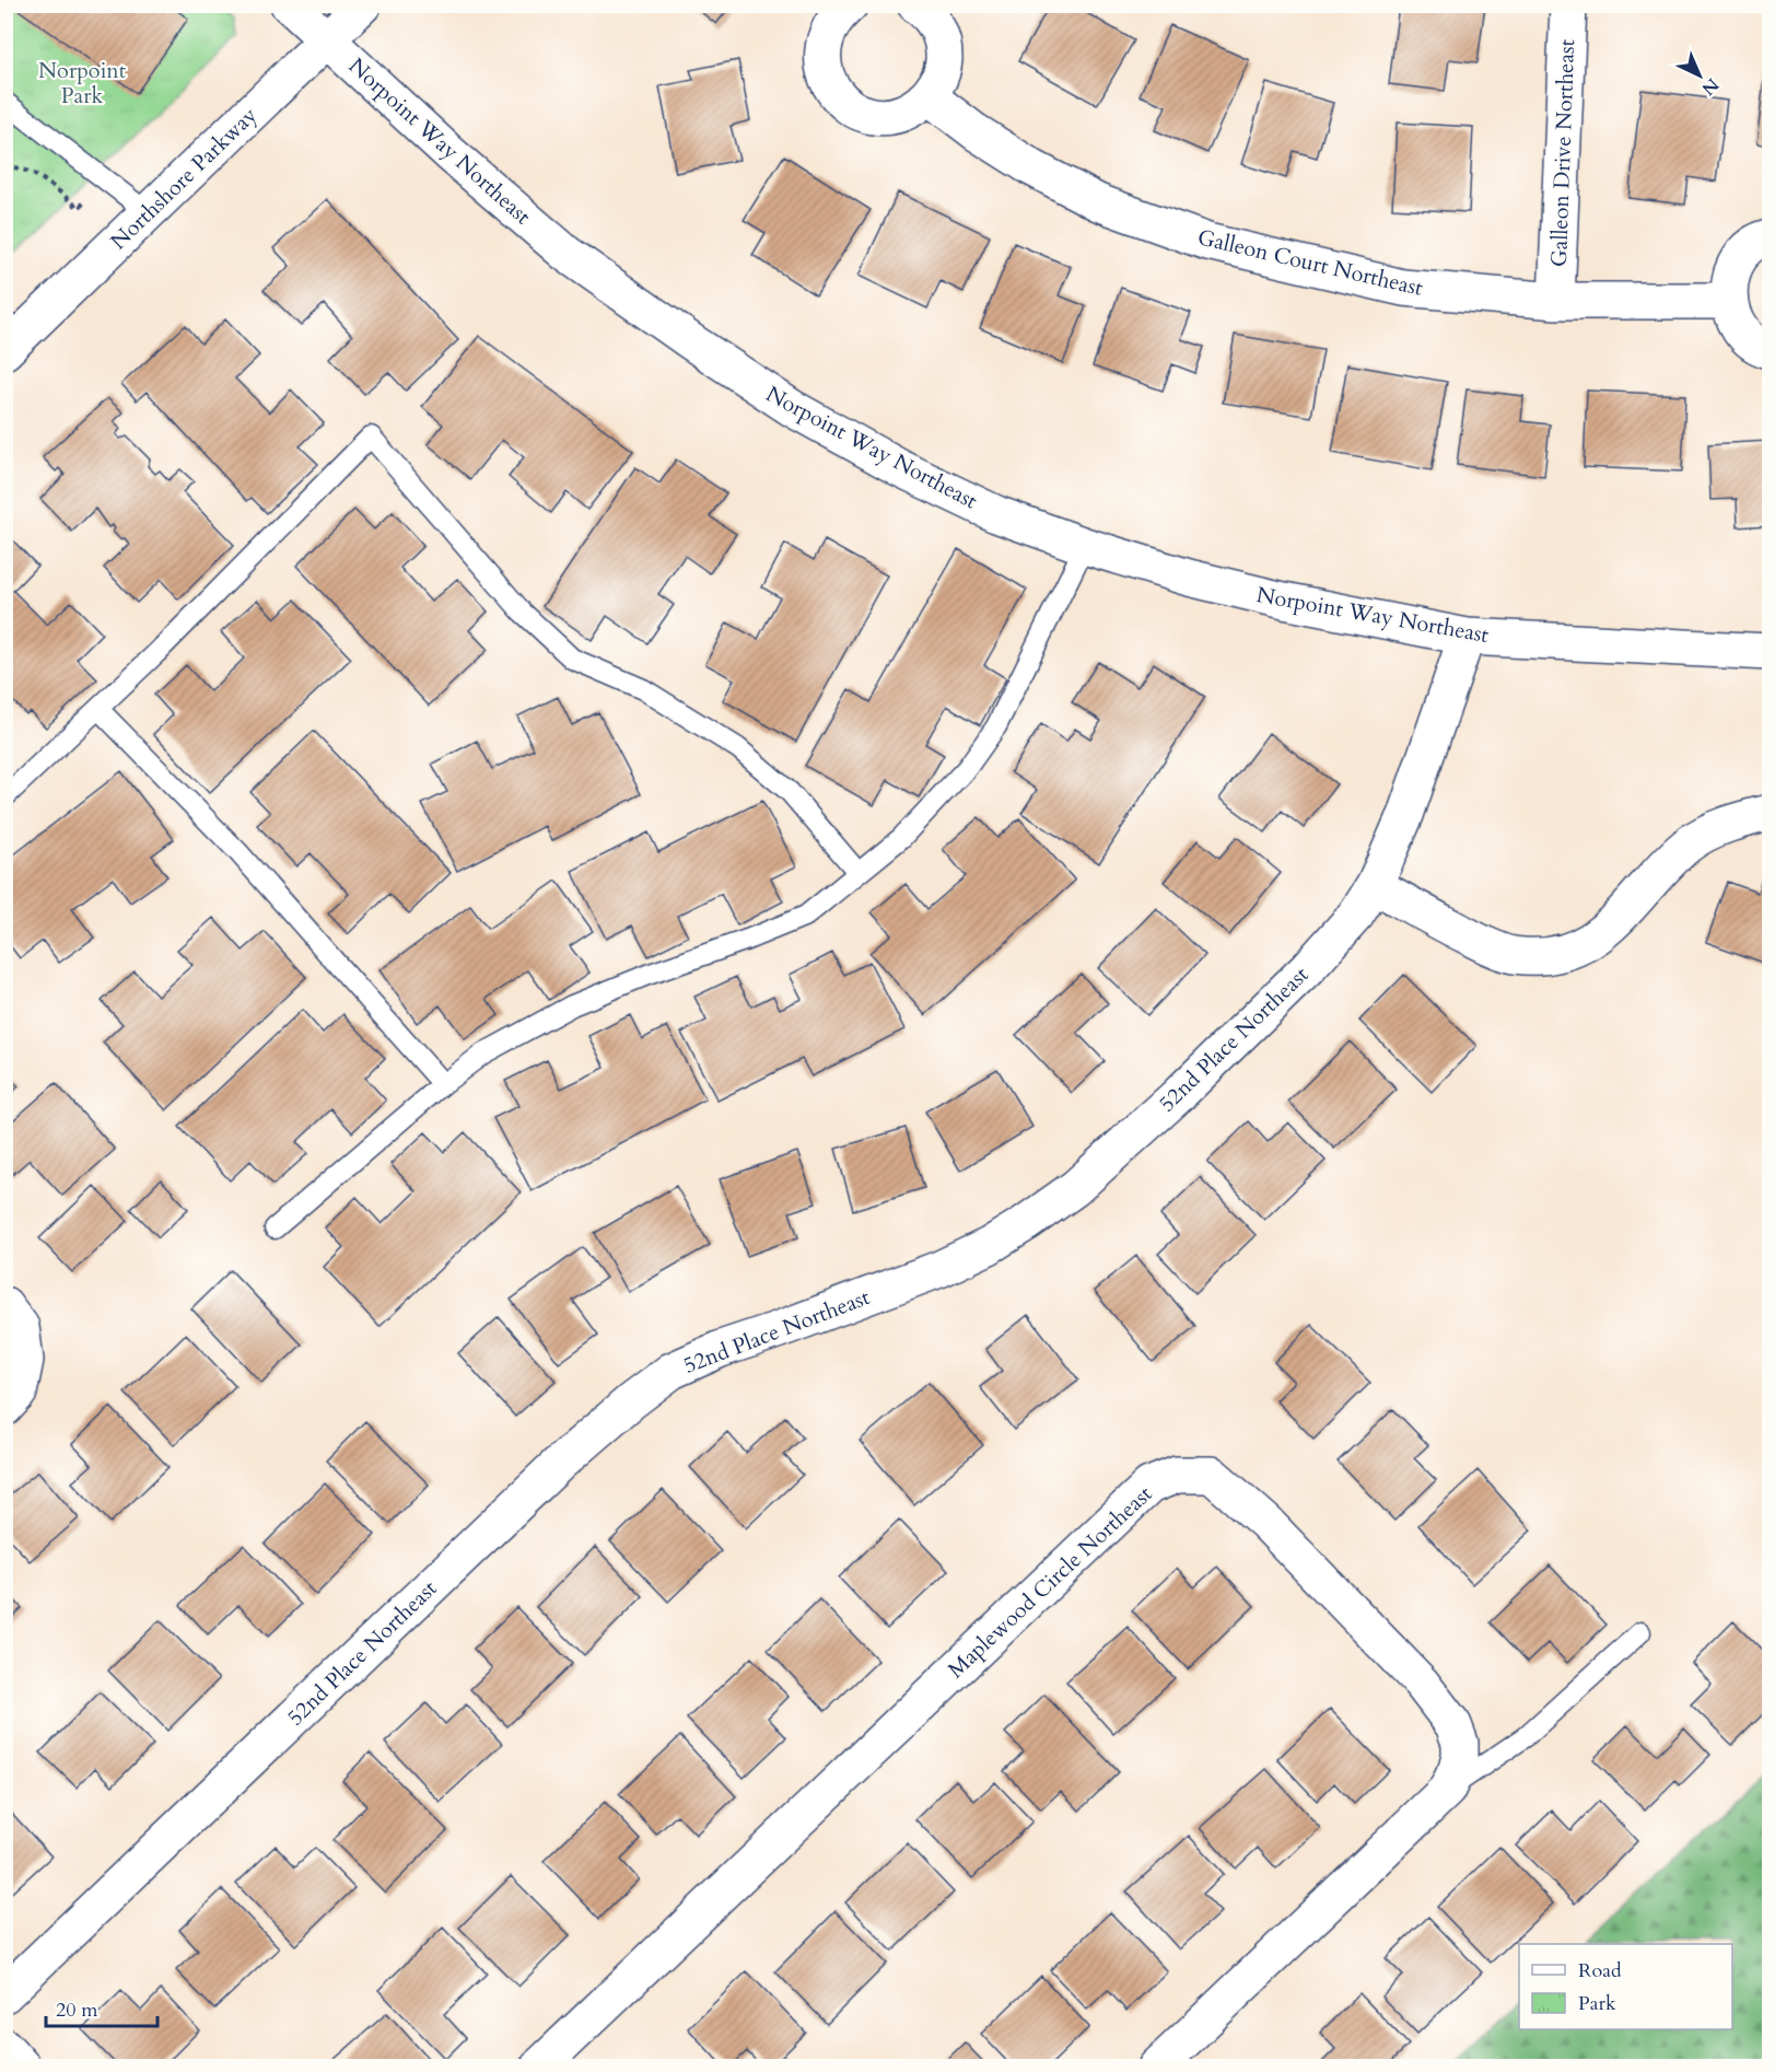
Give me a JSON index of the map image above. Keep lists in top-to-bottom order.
{
  "streets": {
    "street": [
      "Norpoint Way Northeast",
      "Galleon Drive Northeast",
      "Northshore Parkway",
      "Galleon Court Northeast",
      "52nd Place Northeast",
      "Maplewood Circle Northeast"
    ]
  },
  "crossings": [
    ["Norpoint Way Northeast", "Northshore Parkway"],
    ["Norpoint Way Northeast", "52nd Place Northeast"],
    ["Galleon Drive Northeast", "Galleon Court Northeast"]
  ],
  "parks": ["Norpoint Park"],
  "legend": ["Road", "Park"],
  "scale_bar": "20 m",
  "north": "bottom right"
}
